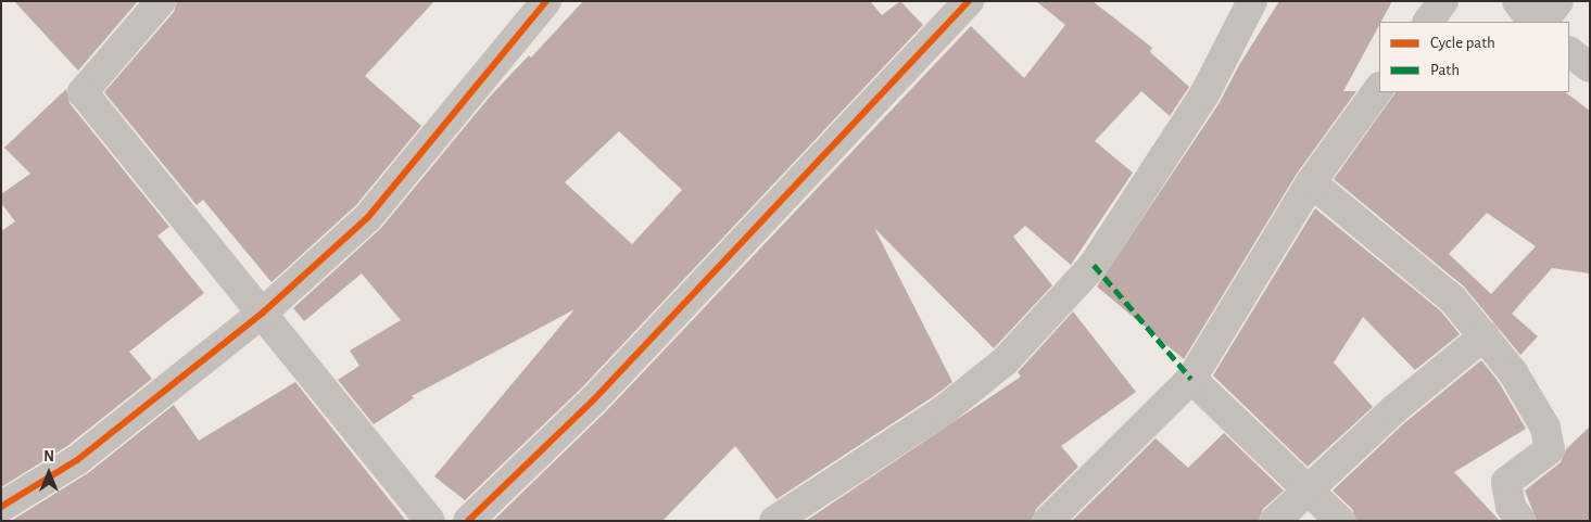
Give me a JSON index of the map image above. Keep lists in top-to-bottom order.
{
  "legend": ["Cycle path", "Path"],
  "north": "top"
}
